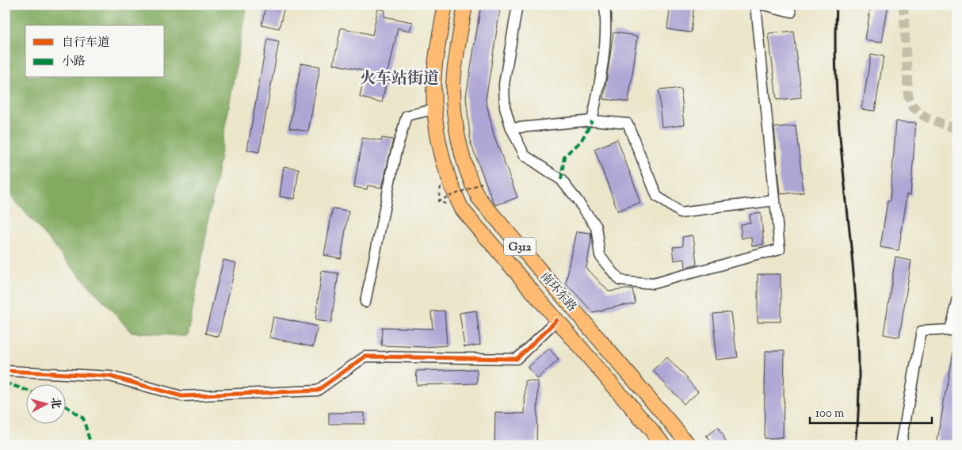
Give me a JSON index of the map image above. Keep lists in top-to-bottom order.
{
  "streets": {
    "highway": ["G312", "南环东路"]
  },
  "districts": ["火车站街道"],
  "legend": ["自行车道", "小路"],
  "scale_bar": "100 m",
  "north": "right"
}
